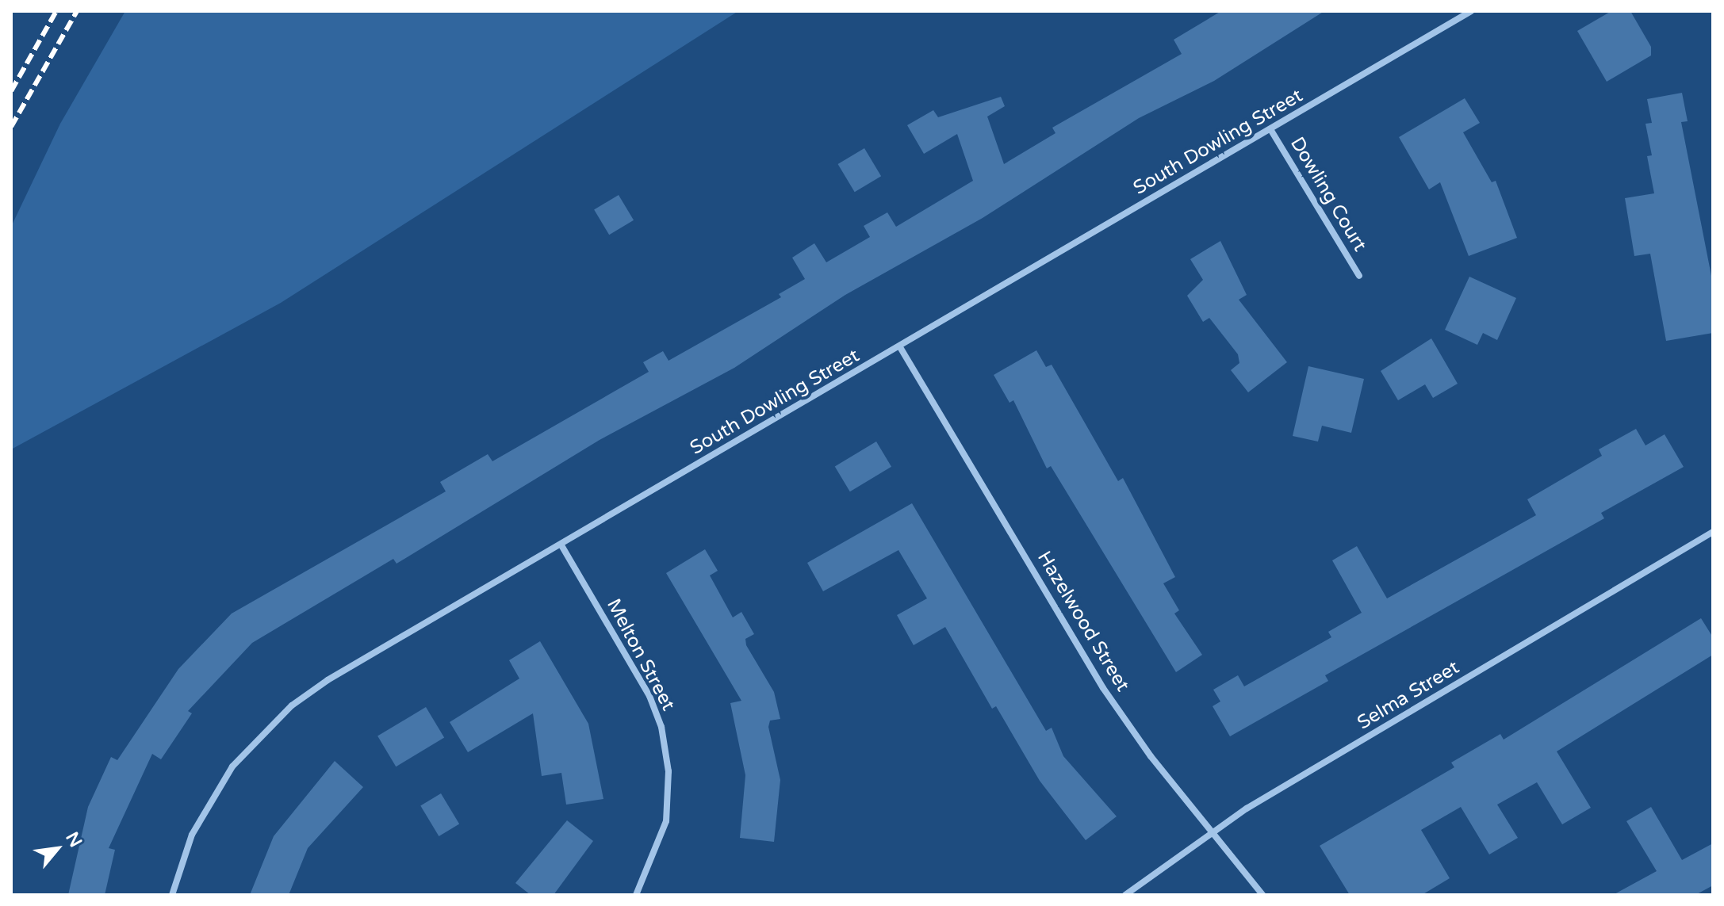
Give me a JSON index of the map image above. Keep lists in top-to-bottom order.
{
  "streets": {
    "street": [
      "South Dowling Street",
      "Dowling Court",
      "Hazelwood Street",
      "Melton Street",
      "Selma Street"
    ]
  },
  "crossings": [
    ["South Dowling Street", "Dowling Court"],
    ["South Dowling Street", "Hazelwood Street"],
    ["South Dowling Street", "Melton Street"],
    ["Hazelwood Street", "Selma Street"]
  ],
  "north": "top right"
}
